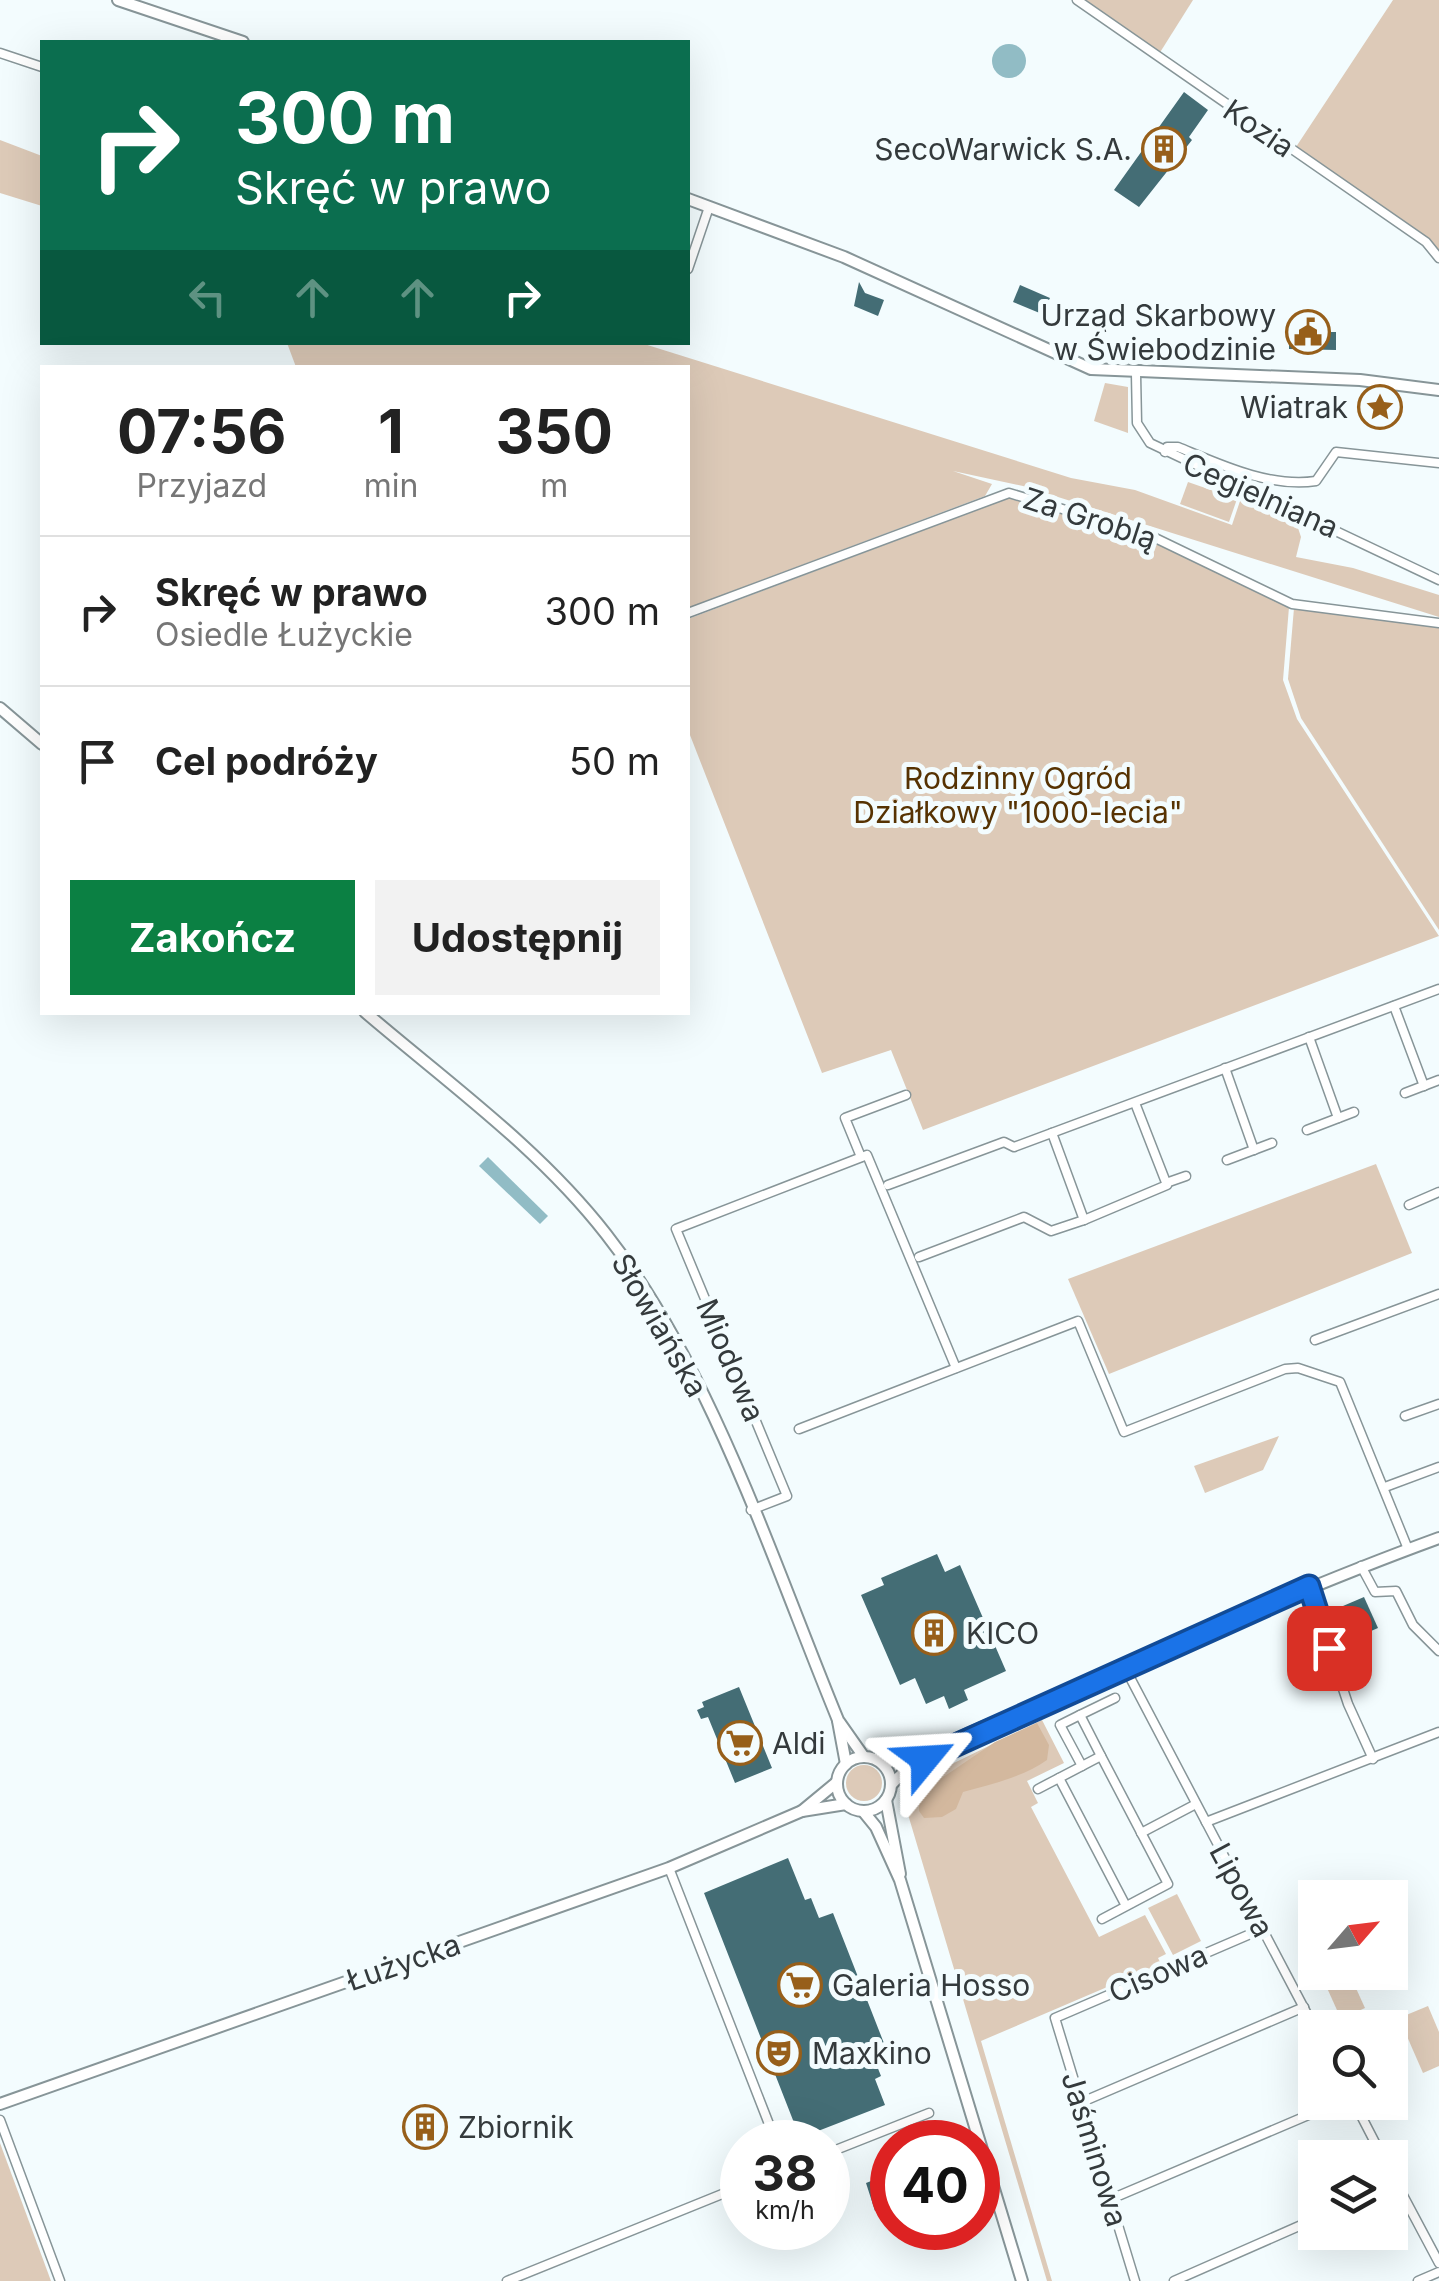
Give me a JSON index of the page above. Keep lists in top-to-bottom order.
{
  "streets": {
    "street": [
      "Kozia",
      "Cegielniana",
      "Za Groblą",
      "Słowiańska",
      "Miodowa",
      "Lipowa",
      "Łużycka",
      "Cisowa",
      "Jaśminowa"
    ]
  },
  "crossings": [
    ["Słowiańska", "Miodowa"],
    ["Słowiańska", "Łużycka"],
    ["Lipowa", "Cisowa"],
    ["Cisowa", "Jaśminowa"]
  ],
  "parks": ["Rodzinny Ogród Działkowy \"1000-lecia\""],
  "places": {
    "building": ["SecoWarwick S.A.", "KICO", "Zbiornik"],
    "public building": ["Urząd Skarbowy w Świebodzinie"],
    "place": ["Wiatrak"],
    "supermarket": ["Aldi", "Galeria Hosso"],
    "theatre": ["Maxkino"]
  },
  "north": "top right",
  "page": {
    "turn": ["300 m", "Skręć w prawo"],
    "eta": [
      "07:56",
      "Przyjazd",
      "1",
      "min",
      "350",
      "m"
    ],
    "list": [
      {
        "name": "Skręć w prawo",
        "note": "Osiedle Łużyckie",
        "value": "300 m"
      },
      {
        "name": "Cel podróży",
        "value": "50 m"
      }
    ],
    "buttons": ["Zakończ", "Udostępnij"],
    "speed": "38 km/h",
    "limit": "40"
  }
}
